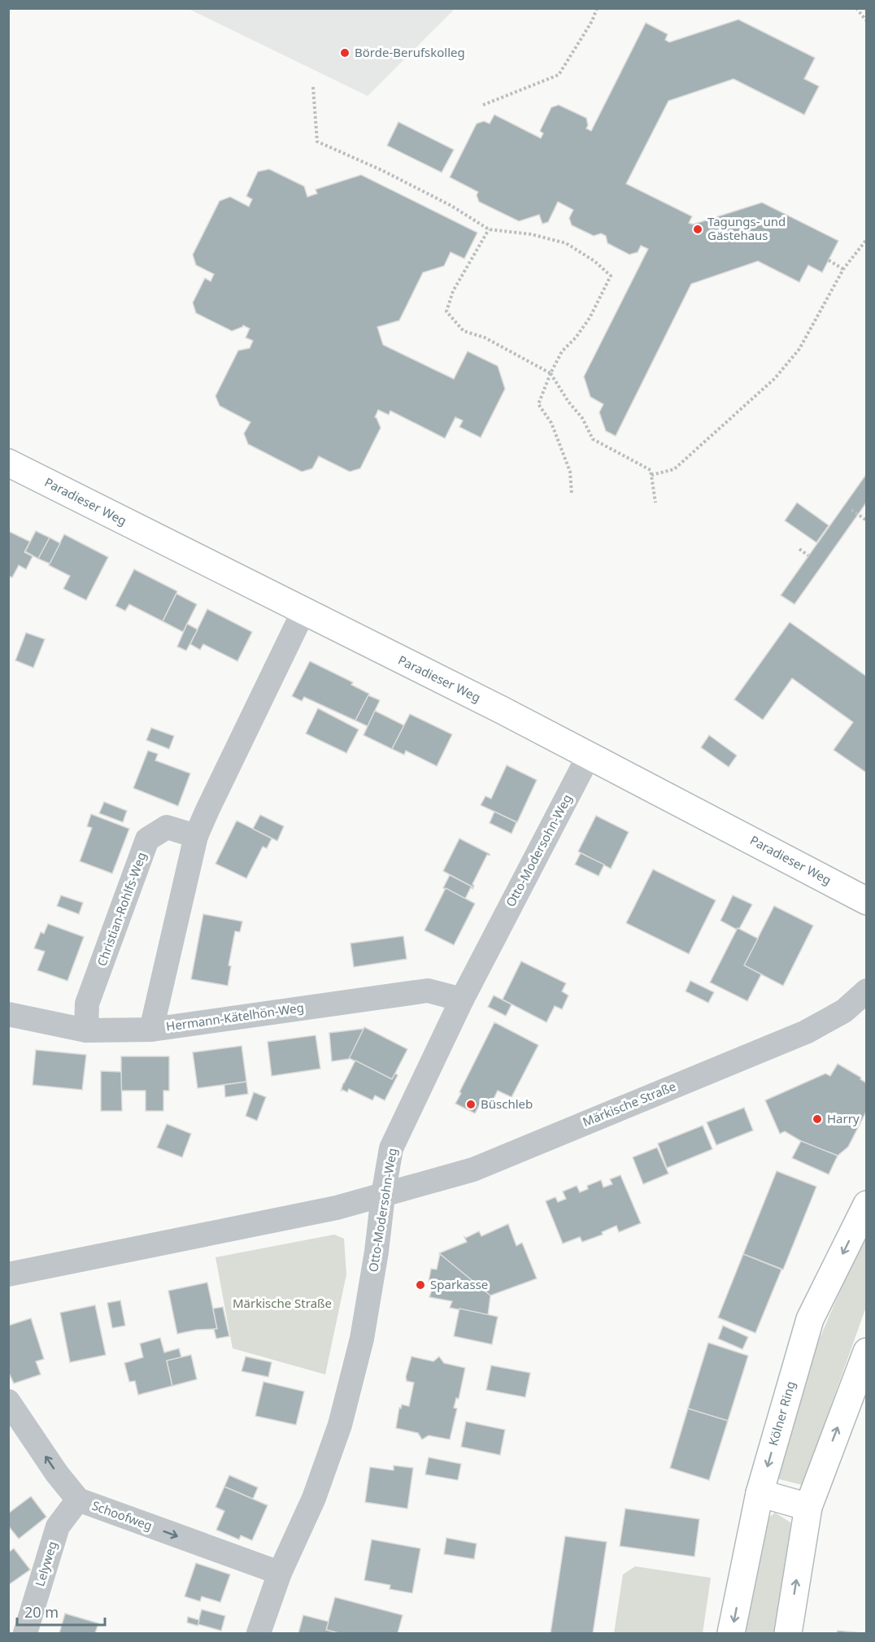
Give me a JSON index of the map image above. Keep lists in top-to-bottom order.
{
  "streets": {
    "street": [
      "Paradieser Weg",
      "Otto-Modersohn-Weg",
      "Christian-Rohlfs-Weg",
      "Hermann-Kätelhön-Weg",
      "Märkische Straße",
      "Kölner Ring",
      "Schoofweg",
      "Lelyweg"
    ]
  },
  "crossings": [
    ["Paradieser Weg", "Otto-Modersohn-Weg"],
    ["Otto-Modersohn-Weg", "Hermann-Kätelhön-Weg"],
    ["Otto-Modersohn-Weg", "Märkische Straße"],
    ["Otto-Modersohn-Weg", "Schoofweg"],
    ["Christian-Rohlfs-Weg", "Hermann-Kätelhön-Weg"],
    ["Schoofweg", "Lelyweg"]
  ],
  "parks": ["Märkische Straße"],
  "places": [
    "Börde-Berufskolleg",
    "Tagungs- und Gästehaus",
    "Büschleb",
    "Harry",
    "Sparkasse"
  ],
  "scale_bar": "20 m"
}
